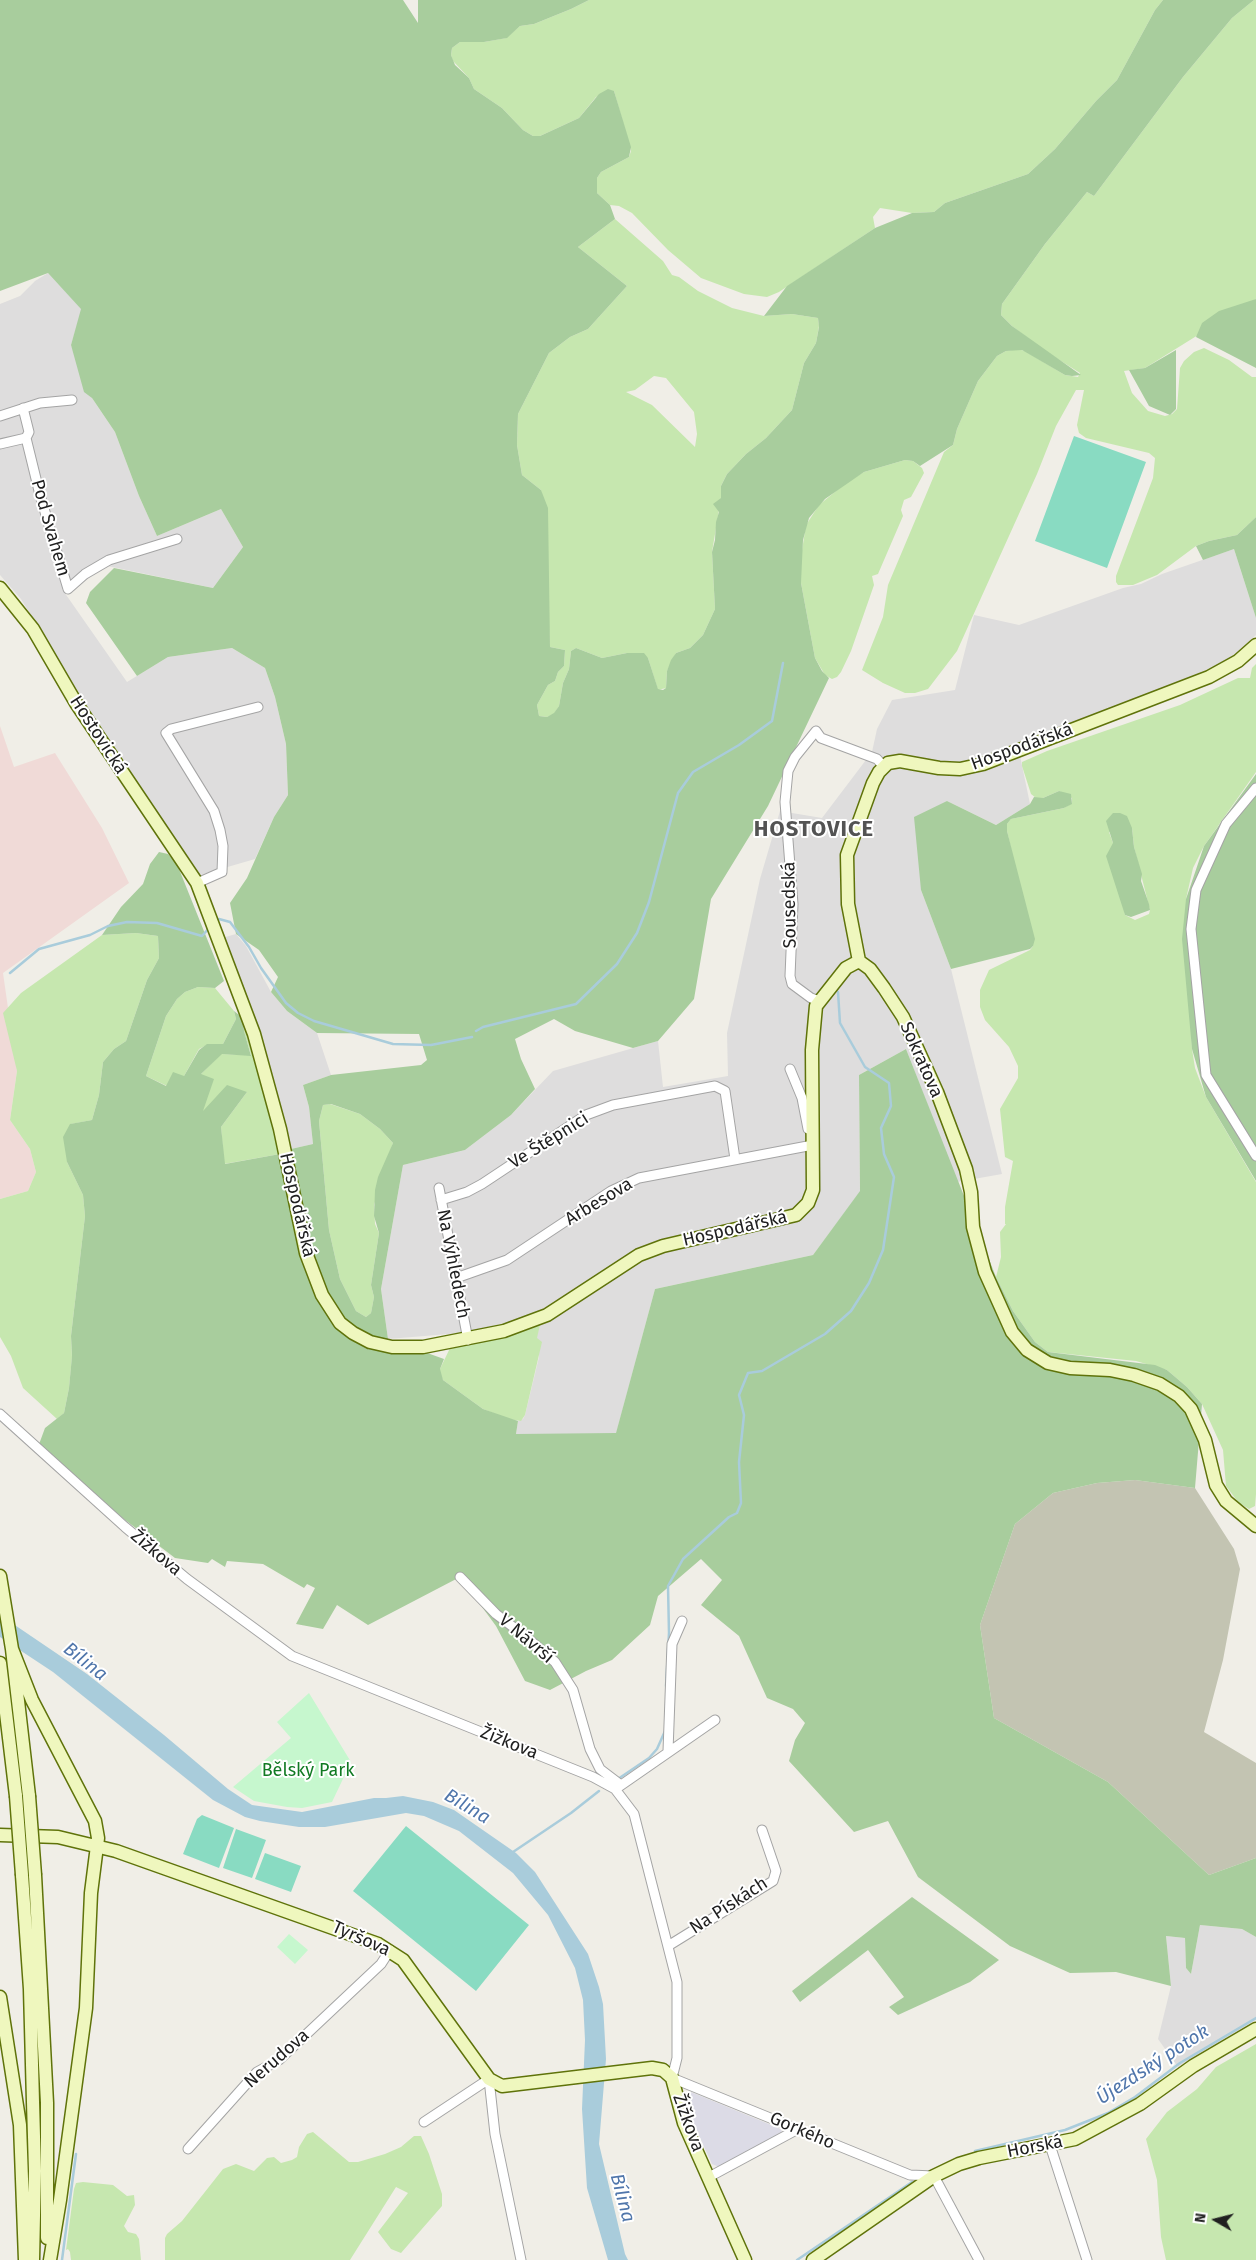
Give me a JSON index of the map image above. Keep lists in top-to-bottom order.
{
  "streets": {
    "street": [
      "Pod Svahem",
      "Hostovická",
      "Hospodářská",
      "Sousedská",
      "Sokratova",
      "Ve Štěpnici",
      "Arbesova",
      "Na Výhledech",
      "Žižkova",
      "V Návrší",
      "Na Pískách",
      "Tyršova",
      "Nerudova",
      "Gorkého",
      "Horská"
    ]
  },
  "crossings": [
    ["Hostovická", "Hospodářská"],
    ["Hospodářská", "Sousedská"],
    ["Hospodářská", "Sokratova"],
    ["Hospodářská", "Arbesova"],
    ["Hospodářská", "Na Výhledech"],
    ["Ve Štěpnici", "Arbesova"],
    ["Ve Štěpnici", "Na Výhledech"],
    ["Arbesova", "Na Výhledech"],
    ["Žižkova", "V Návrší"],
    ["Žižkova", "Na Pískách"],
    ["Žižkova", "Gorkého"],
    ["Tyršova", "Nerudova"],
    ["Gorkého", "Horská"]
  ],
  "districts": ["HOSTOVICE"],
  "water": ["Bílina", "Újezdský potok"],
  "parks": ["Bělský Park"],
  "north": "left"
}
